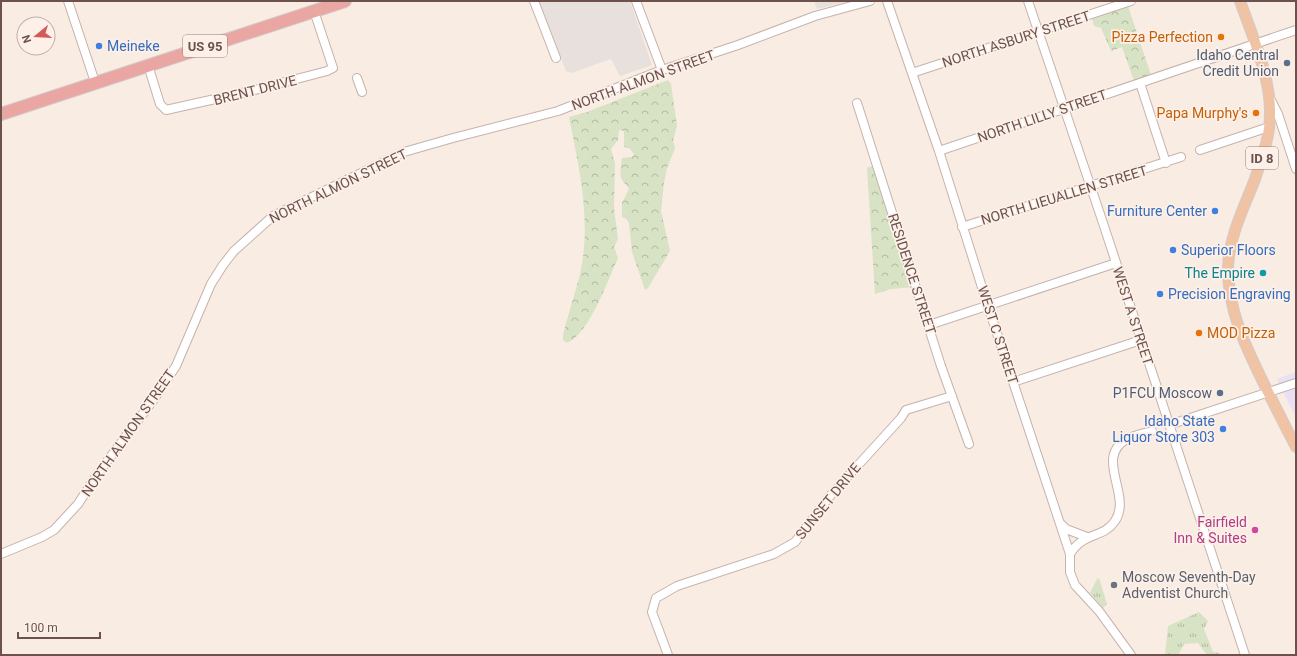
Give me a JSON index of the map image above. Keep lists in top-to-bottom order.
{
  "streets": {
    "highway": ["US 95"],
    "main road": ["ID 8"],
    "street": [
      "NORTH ASBURY STREET",
      "NORTH ALMON STREET",
      "BRENT DRIVE",
      "NORTH LILLY STREET",
      "NORTH LIEUALLEN STREET",
      "RESIDENCE STREET",
      "WEST A STREET",
      "WEST C STREET",
      "SUNSET DRIVE"
    ]
  },
  "crossings": [
    ["NORTH ASBURY STREET", "WEST A STREET"],
    ["NORTH ASBURY STREET", "WEST C STREET"],
    ["US 95", "BRENT DRIVE"],
    ["NORTH LILLY STREET", "ID 8"],
    ["NORTH LILLY STREET", "WEST A STREET"],
    ["NORTH LILLY STREET", "WEST C STREET"],
    ["NORTH LIEUALLEN STREET", "WEST A STREET"],
    ["NORTH LIEUALLEN STREET", "WEST C STREET"],
    ["RESIDENCE STREET", "SUNSET DRIVE"]
  ],
  "places": [
    "Pizza Perfection",
    "Meineke",
    "Idaho Central Credit Union",
    "Papa Murphy's",
    "Furniture Center",
    "Superior Floors",
    "The Empire",
    "Precision Engraving",
    "MOD Pizza",
    "P1FCU Moscow",
    "Idaho State Liquor Store 303",
    "Fairfield Inn & Suites",
    "Moscow Seventh-Day Adventist Church"
  ],
  "scale_bar": "100 m",
  "north": "left"
}
